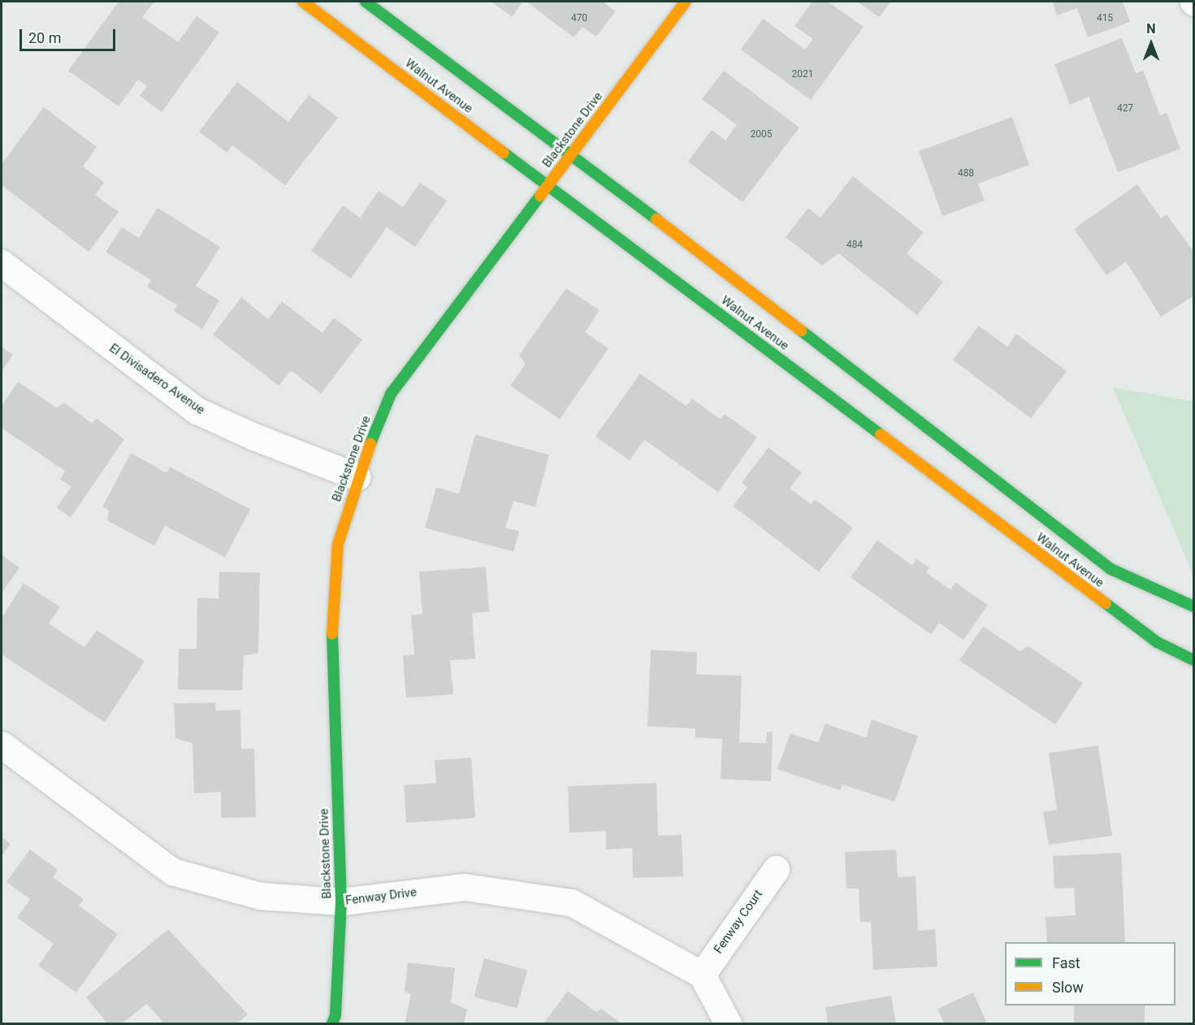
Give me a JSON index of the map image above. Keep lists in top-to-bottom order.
{
  "streets": {
    "street": [
      "Walnut Avenue",
      "Blackstone Drive",
      "El Divisadero Avenue",
      "Fenway Drive",
      "Fenway Court"
    ]
  },
  "crossings": [
    ["Walnut Avenue", "Blackstone Drive"],
    ["Blackstone Drive", "El Divisadero Avenue"],
    ["Blackstone Drive", "Fenway Drive"],
    ["Fenway Drive", "Fenway Court"]
  ],
  "house_numbers": [
    "470",
    "415",
    "2021",
    "427",
    "2005",
    "488",
    "484"
  ],
  "legend": ["Fast", "Slow"],
  "scale_bar": "20 m",
  "north": "top"
}
